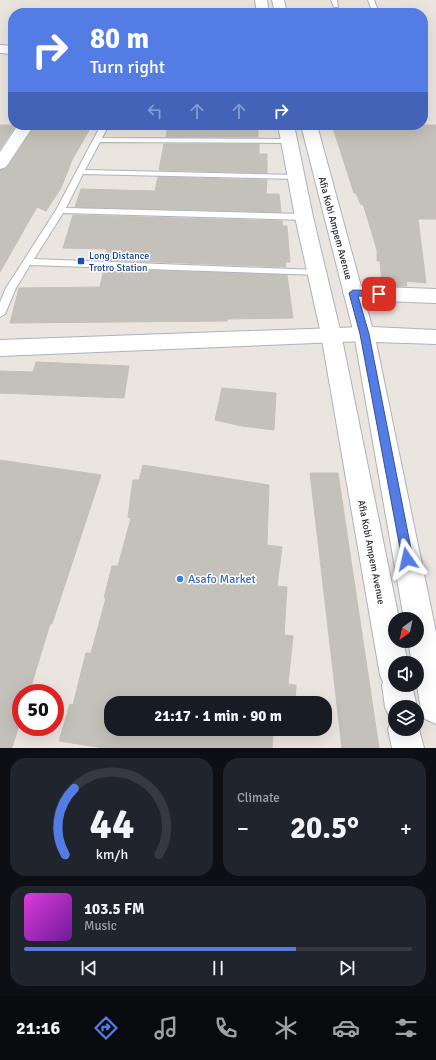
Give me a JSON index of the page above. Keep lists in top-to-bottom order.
{
  "streets": {
    "main road": ["Afia Kobi Ampem Avenue"]
  },
  "places": {
    "transit": ["Long Distance Trotro Station"],
    "other": ["Asafo Market"]
  },
  "north": "bottom left",
  "page": {
    "turn": ["80 m", "Turn right"],
    "limit": "50",
    "trip": "21:17 · 1 min · 90 m",
    "tile": "Climate",
    "heat": ["−", "20.5°", "+"],
    "song": ["103.5 FM", "Music"],
    "tabs": "21:16",
    "gauge": ["44", "km/h"]
  }
}
